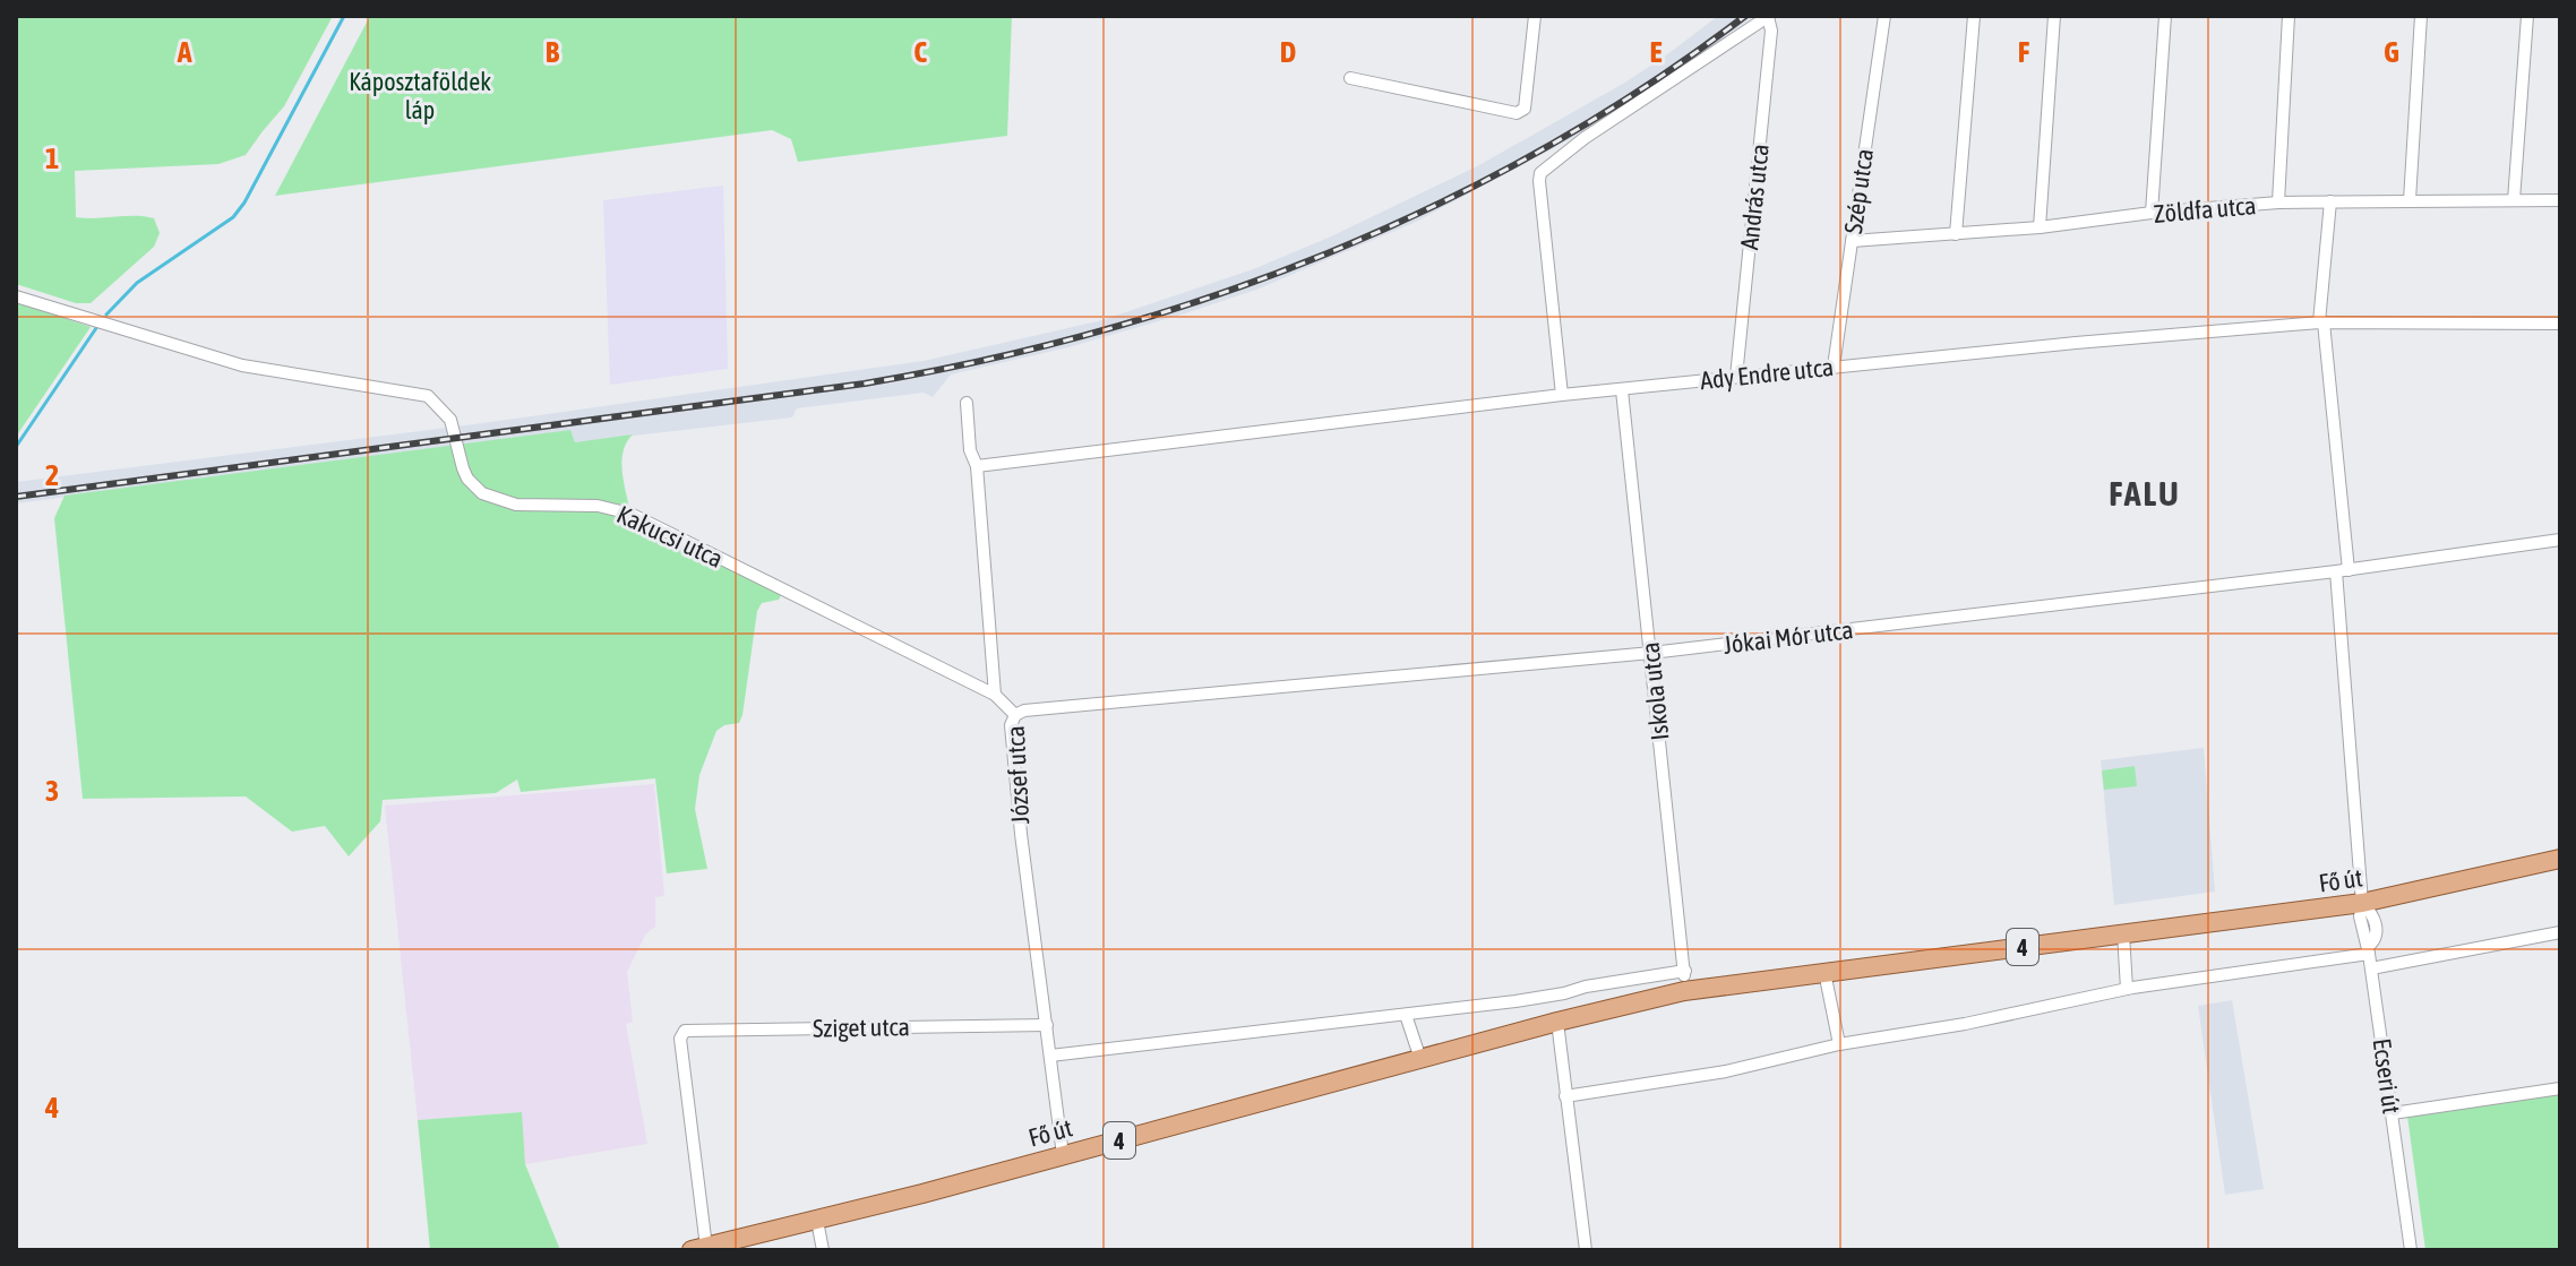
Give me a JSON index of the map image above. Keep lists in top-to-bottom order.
{
  "streets": {
    "main road": ["Fő út", "4"],
    "street": [
      "Szép utca",
      "András utca",
      "Zöldfa utca",
      "Ady Endre utca",
      "Kakucsi utca",
      "Jókai Mór utca",
      "Iskola utca",
      "József utca",
      "Sziget utca",
      "Ecseri út"
    ]
  },
  "crossings": [
    ["Szép utca", "Zöldfa utca"],
    ["Szép utca", "Ady Endre utca"],
    ["András utca", "Ady Endre utca"],
    ["Ady Endre utca", "Iskola utca"],
    ["Ady Endre utca", "József utca"],
    ["Kakucsi utca", "József utca"],
    ["Jókai Mór utca", "Iskola utca"],
    ["Jókai Mór utca", "József utca"],
    ["Iskola utca", "Fő út"],
    ["József utca", "Fő út"],
    ["József utca", "Sziget utca"],
    ["Fő út", "Sziget utca"],
    ["Fő út", "Ecseri út"]
  ],
  "districts": ["FALU"],
  "parks": ["Káposztaföldek láp"],
  "grid": {
    "columns": [
      "A",
      "B",
      "C",
      "D",
      "E",
      "F",
      "G"
    ],
    "rows": [
      "1",
      "2",
      "3",
      "4"
    ]
  }
}
